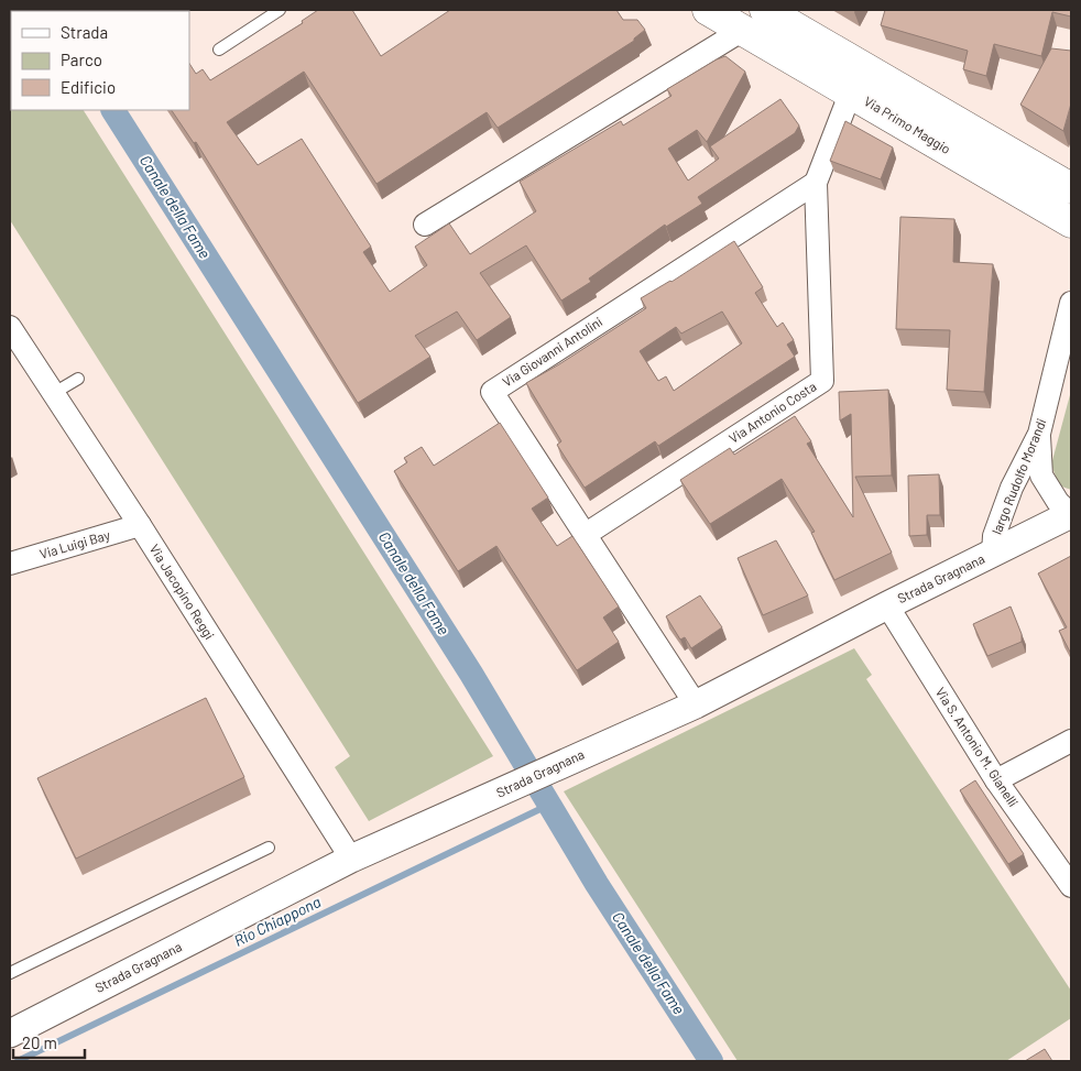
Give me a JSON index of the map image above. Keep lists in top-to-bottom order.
{
  "streets": {
    "main road": ["Via Primo Maggio"],
    "street": [
      "Via Giovanni Antolini",
      "Via Antonio Costa",
      "largo Rudolfo Morandi",
      "Via Luigi Bay",
      "Strada Gragnana",
      "Via Jacopino Reggi",
      "Via S. Antonio M. Gianelli"
    ]
  },
  "crossings": [
    ["Via Giovanni Antolini", "Via Antonio Costa"],
    ["Via Giovanni Antolini", "Strada Gragnana"],
    ["largo Rudolfo Morandi", "Strada Gragnana"],
    ["Via Luigi Bay", "Via Jacopino Reggi"],
    ["Strada Gragnana", "Via Jacopino Reggi"],
    ["Strada Gragnana", "Via S. Antonio M. Gianelli"]
  ],
  "water": ["Canale della Fame", "Rio Chiappona"],
  "legend": ["Strada", "Parco", "Edificio"],
  "scale_bar": "20 m"
}
